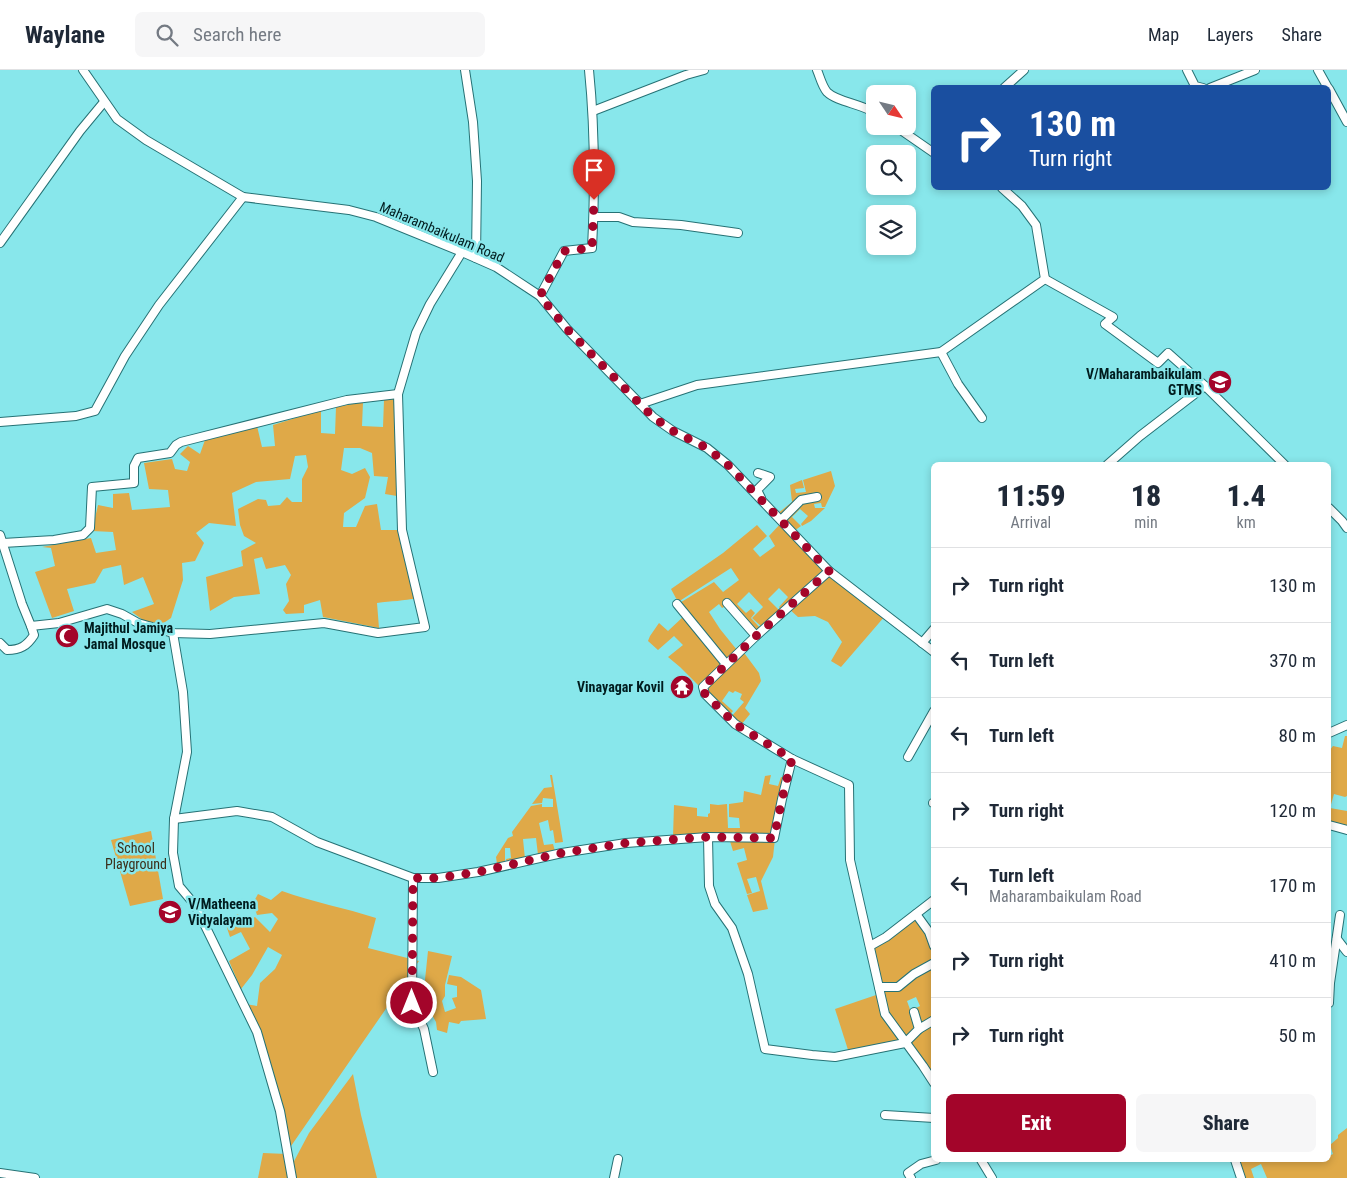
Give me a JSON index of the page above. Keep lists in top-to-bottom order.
{
  "streets": {
    "street": ["Maharambaikulam Road"]
  },
  "parks": ["School Playground"],
  "places": {
    "school or university": ["V/Maharambaikulam GTMS", "V/Matheena Vidyalayam"],
    "mosque": ["Majithul Jamiya Jamal Mosque"],
    "temple": ["Vinayagar Kovil"]
  },
  "north": "bottom right",
  "page": {
    "header": "Waylane",
    "search": "Search here",
    "nav": ["Map", "Layers", "Share"],
    "turn": ["130 m", "Turn right"],
    "eta": [
      "11:59",
      "Arrival",
      "18",
      "min",
      "1.4",
      "km"
    ],
    "list": [
      {
        "name": "Turn right",
        "value": "130 m"
      },
      {
        "name": "Turn left",
        "value": "370 m"
      },
      {
        "name": "Turn left",
        "value": "80 m"
      },
      {
        "name": "Turn right",
        "value": "120 m"
      },
      {
        "name": "Turn left",
        "note": "Maharambaikulam Road",
        "value": "170 m"
      },
      {
        "name": "Turn right",
        "value": "410 m"
      },
      {
        "name": "Turn right",
        "value": "50 m"
      }
    ],
    "buttons": ["Exit", "Share"]
  }
}
